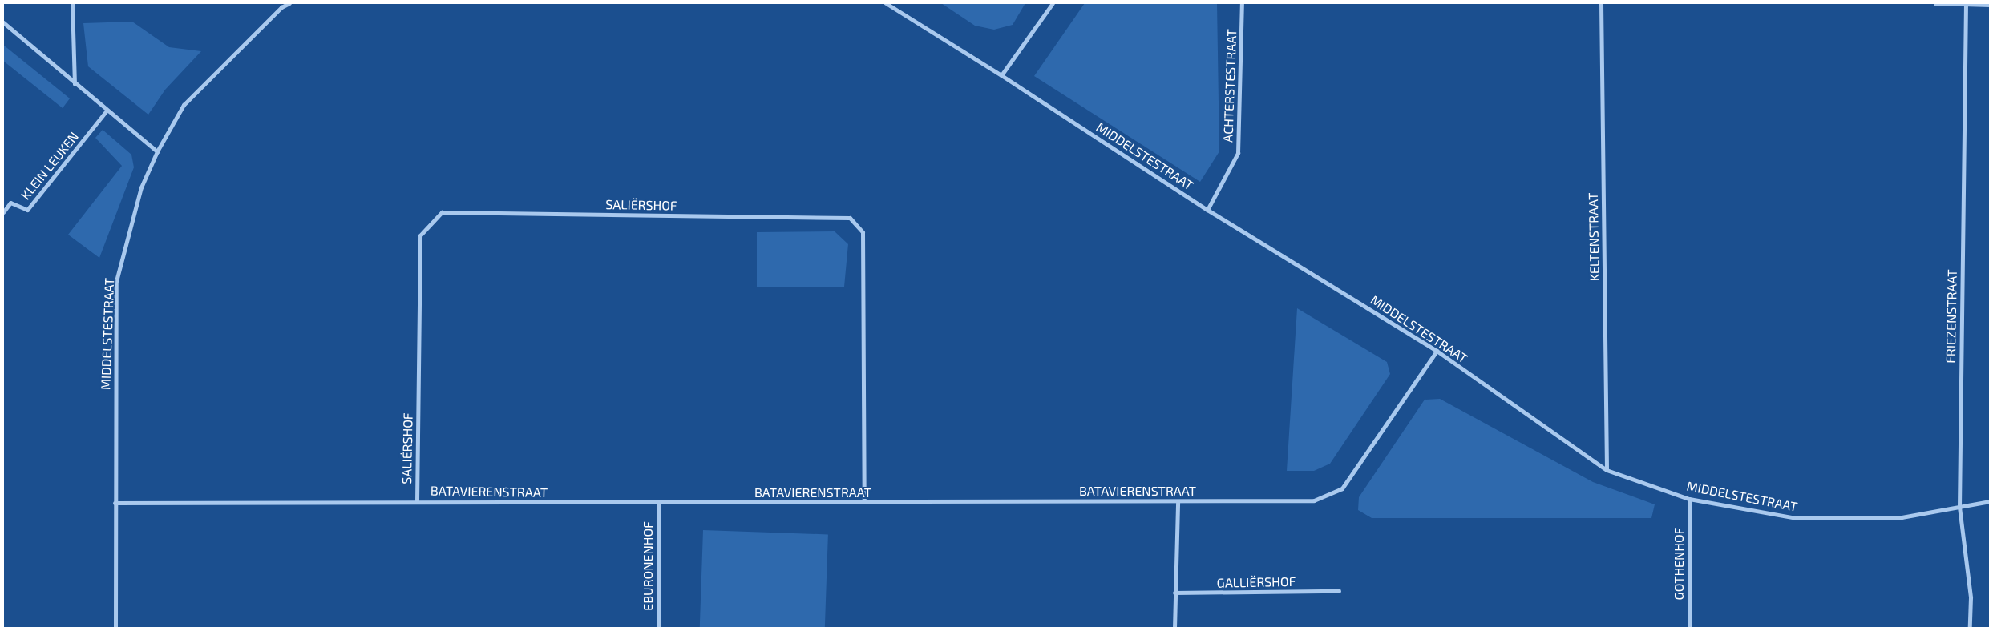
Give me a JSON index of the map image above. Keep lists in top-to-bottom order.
{
  "streets": {
    "street": [
      "ACHTERSTESTRAAT",
      "MIDDELSTESTRAAT",
      "KLEIN LEUKEN",
      "SALIËRSHOF",
      "KELTENSTRAAT",
      "FRIEZENSTRAAT",
      "BATAVIERENSTRAAT",
      "GOTHENHOF",
      "EBURONENHOF",
      "GALLIËRSHOF"
    ]
  },
  "crossings": [
    ["ACHTERSTESTRAAT", "MIDDELSTESTRAAT"],
    ["MIDDELSTESTRAAT", "KELTENSTRAAT"],
    ["MIDDELSTESTRAAT", "FRIEZENSTRAAT"],
    ["MIDDELSTESTRAAT", "BATAVIERENSTRAAT"],
    ["MIDDELSTESTRAAT", "GOTHENHOF"],
    ["SALIËRSHOF", "BATAVIERENSTRAAT"],
    ["BATAVIERENSTRAAT", "EBURONENHOF"]
  ]
}
